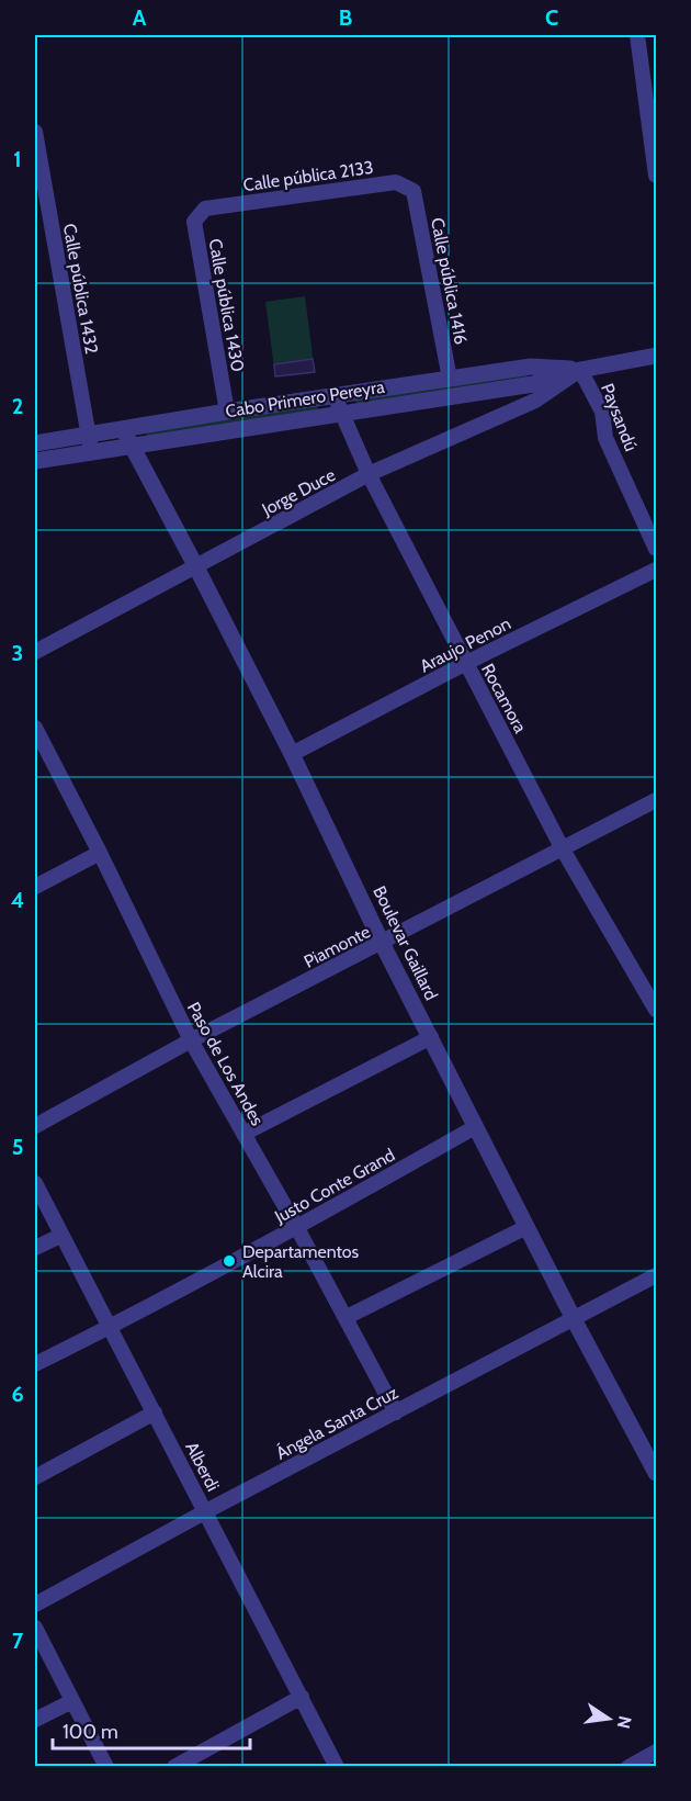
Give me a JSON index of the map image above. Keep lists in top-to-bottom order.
{
  "streets": {
    "street": [
      "Calle pública 2133",
      "Calle pública 1416",
      "Calle pública 1432",
      "Calle pública 1430",
      "Cabo Primero Pereyra",
      "Paysandú",
      "Jorge Duce",
      "Araujo Penon",
      "Rocamora",
      "Boulevar Gaillard",
      "Piamonte",
      "Paso de Los Andes",
      "Justo Conte Grand",
      "Ángela Santa Cruz",
      "Alberdi"
    ]
  },
  "crossings": [
    ["Calle pública 2133", "Calle pública 1416"],
    ["Calle pública 2133", "Calle pública 1430"],
    ["Calle pública 1416", "Cabo Primero Pereyra"],
    ["Calle pública 1432", "Cabo Primero Pereyra"],
    ["Calle pública 1430", "Cabo Primero Pereyra"],
    ["Cabo Primero Pereyra", "Paysandú"],
    ["Cabo Primero Pereyra", "Jorge Duce"],
    ["Cabo Primero Pereyra", "Rocamora"],
    ["Cabo Primero Pereyra", "Boulevar Gaillard"],
    ["Paysandú", "Jorge Duce"],
    ["Jorge Duce", "Rocamora"],
    ["Jorge Duce", "Boulevar Gaillard"],
    ["Araujo Penon", "Rocamora"],
    ["Araujo Penon", "Boulevar Gaillard"],
    ["Rocamora", "Piamonte"],
    ["Boulevar Gaillard", "Piamonte"],
    ["Boulevar Gaillard", "Justo Conte Grand"],
    ["Boulevar Gaillard", "Ángela Santa Cruz"],
    ["Piamonte", "Paso de Los Andes"],
    ["Paso de Los Andes", "Justo Conte Grand"],
    ["Paso de Los Andes", "Ángela Santa Cruz"],
    ["Justo Conte Grand", "Alberdi"],
    ["Ángela Santa Cruz", "Alberdi"]
  ],
  "places": ["Departamentos Alcira"],
  "scale_bar": "100 m",
  "north": "right",
  "grid": {
    "columns": ["A", "B", "C"],
    "rows": [
      "1",
      "2",
      "3",
      "4",
      "5",
      "6",
      "7"
    ]
  }
}
